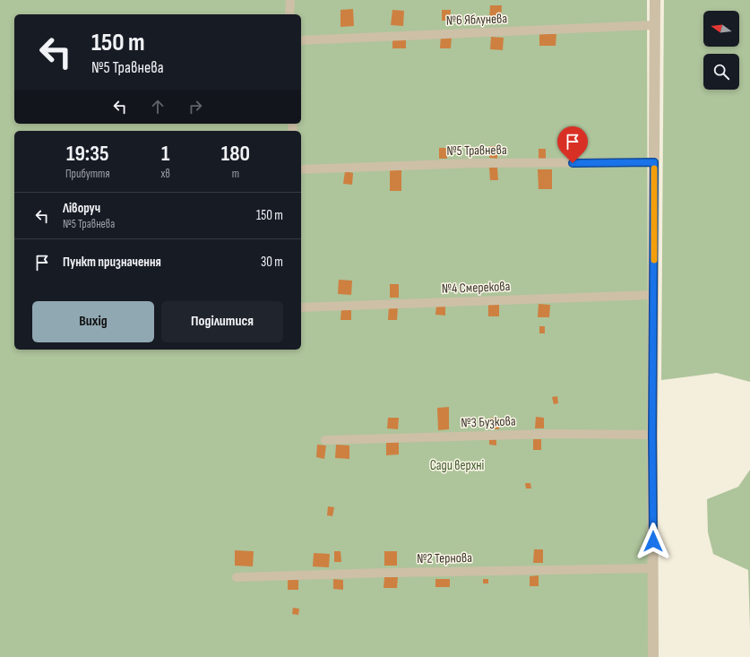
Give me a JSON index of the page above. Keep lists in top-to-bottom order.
{
  "streets": {
    "lane": [
      "№6 Яблунева",
      "№5 Травнева",
      "№4 Смерекова",
      "№3 Бузкова",
      "№2 Тернова"
    ]
  },
  "parks": ["Сади верхні"],
  "north": "left",
  "page": {
    "turn": ["150 m", "№5 Травнева"],
    "eta": [
      "19:35",
      "Прибуття",
      "1",
      "хв",
      "180",
      "m"
    ],
    "list": [
      {
        "name": "Ліворуч",
        "note": "№5 Травнева",
        "value": "150 m"
      },
      {
        "name": "Пункт призначення",
        "value": "30 m"
      }
    ],
    "buttons": ["Вихід", "Поділитися"]
  }
}
